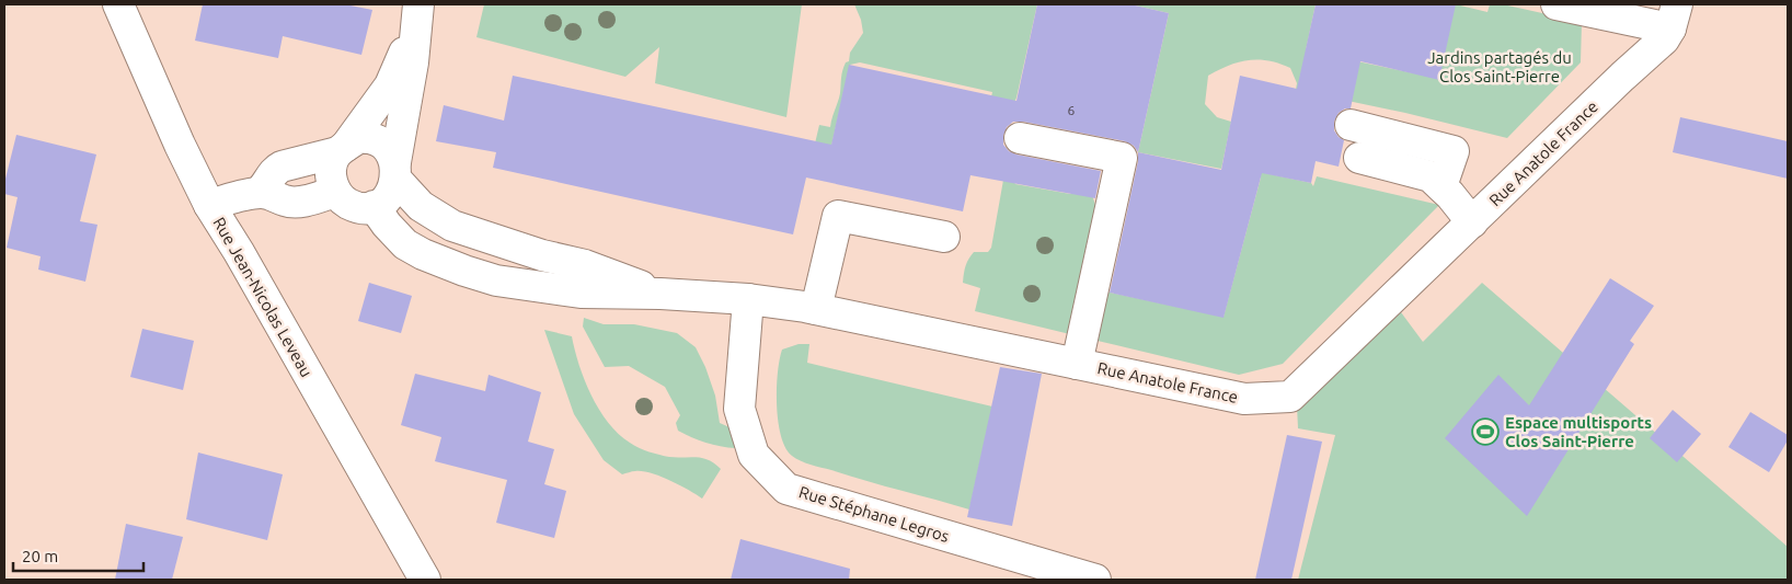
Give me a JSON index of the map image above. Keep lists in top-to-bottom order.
{
  "streets": {
    "street": ["Rue Anatole France", "Rue Jean-Nicolas Leveau", "Rue Stéphane Legros"]
  },
  "crossings": [
    ["Rue Anatole France", "Rue Stéphane Legros"]
  ],
  "parks": ["Jardins partagés du Clos Saint-Pierre"],
  "places": {
    "sports": ["Espace multisports Clos Saint-Pierre"]
  },
  "house_numbers": ["6"],
  "scale_bar": "20 m"
}
